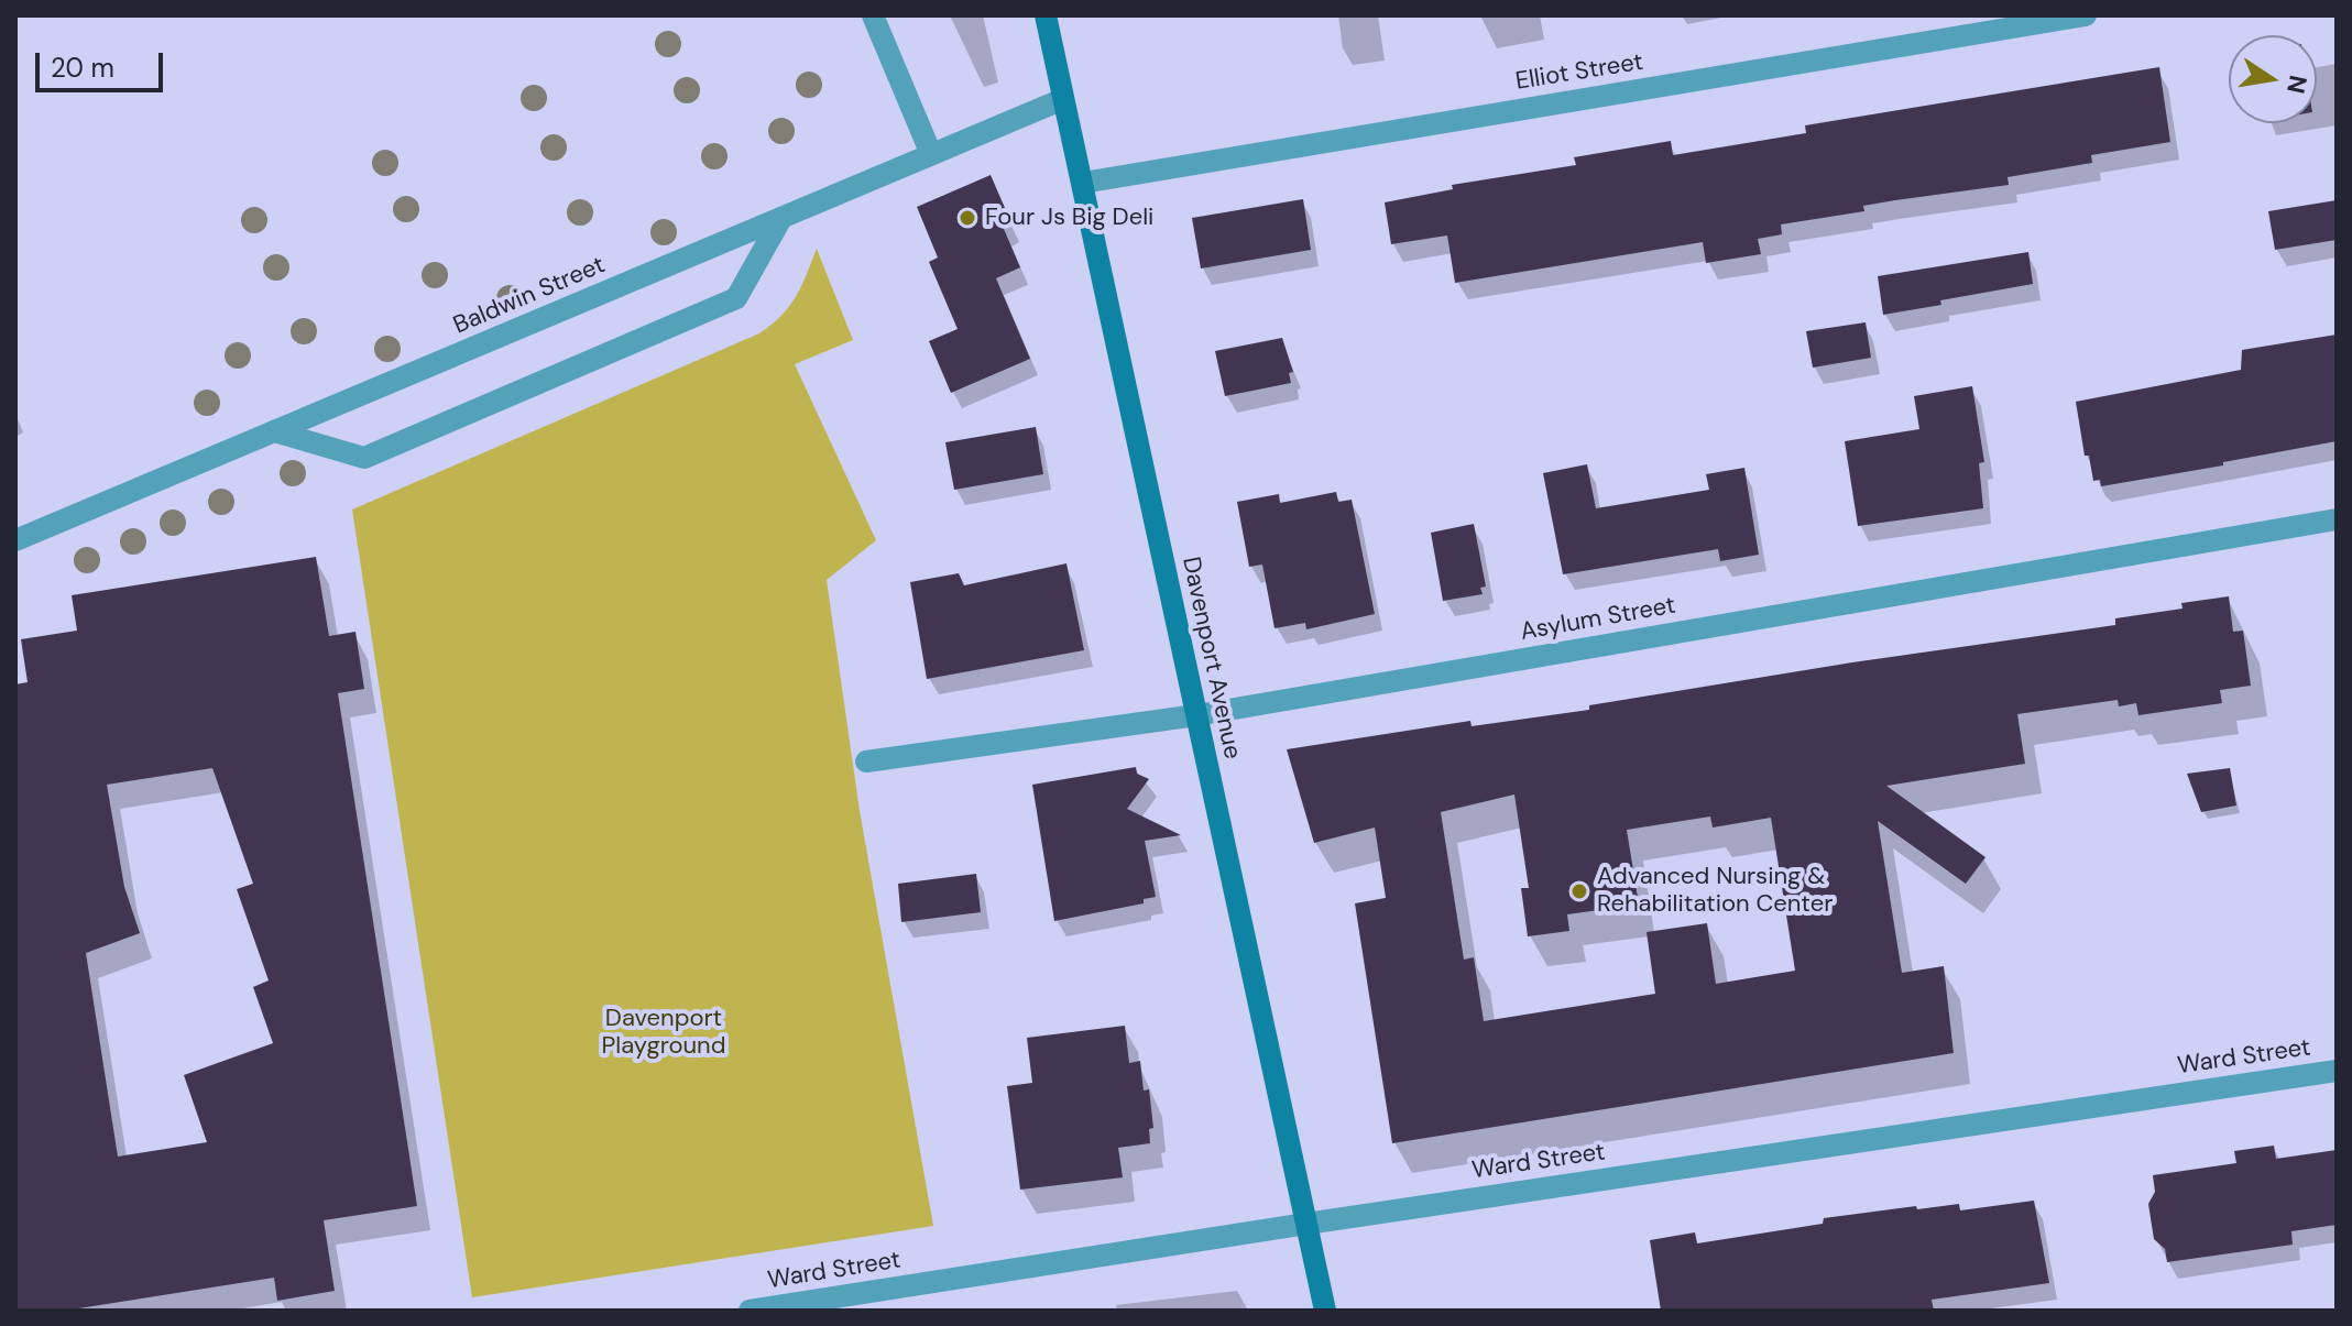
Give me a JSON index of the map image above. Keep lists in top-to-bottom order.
{
  "streets": {
    "main road": ["Davenport Avenue"],
    "street": [
      "Elliot Street",
      "Baldwin Street",
      "Asylum Street",
      "Ward Street"
    ]
  },
  "crossings": [
    ["Elliot Street", "Davenport Avenue"],
    ["Baldwin Street", "Davenport Avenue"],
    ["Asylum Street", "Davenport Avenue"],
    ["Davenport Avenue", "Ward Street"]
  ],
  "parks": ["Davenport Playground"],
  "places": ["Four Js Big Deli", "Advanced Nursing & Rehabilitation Center"],
  "scale_bar": "20 m",
  "north": "right"
}
